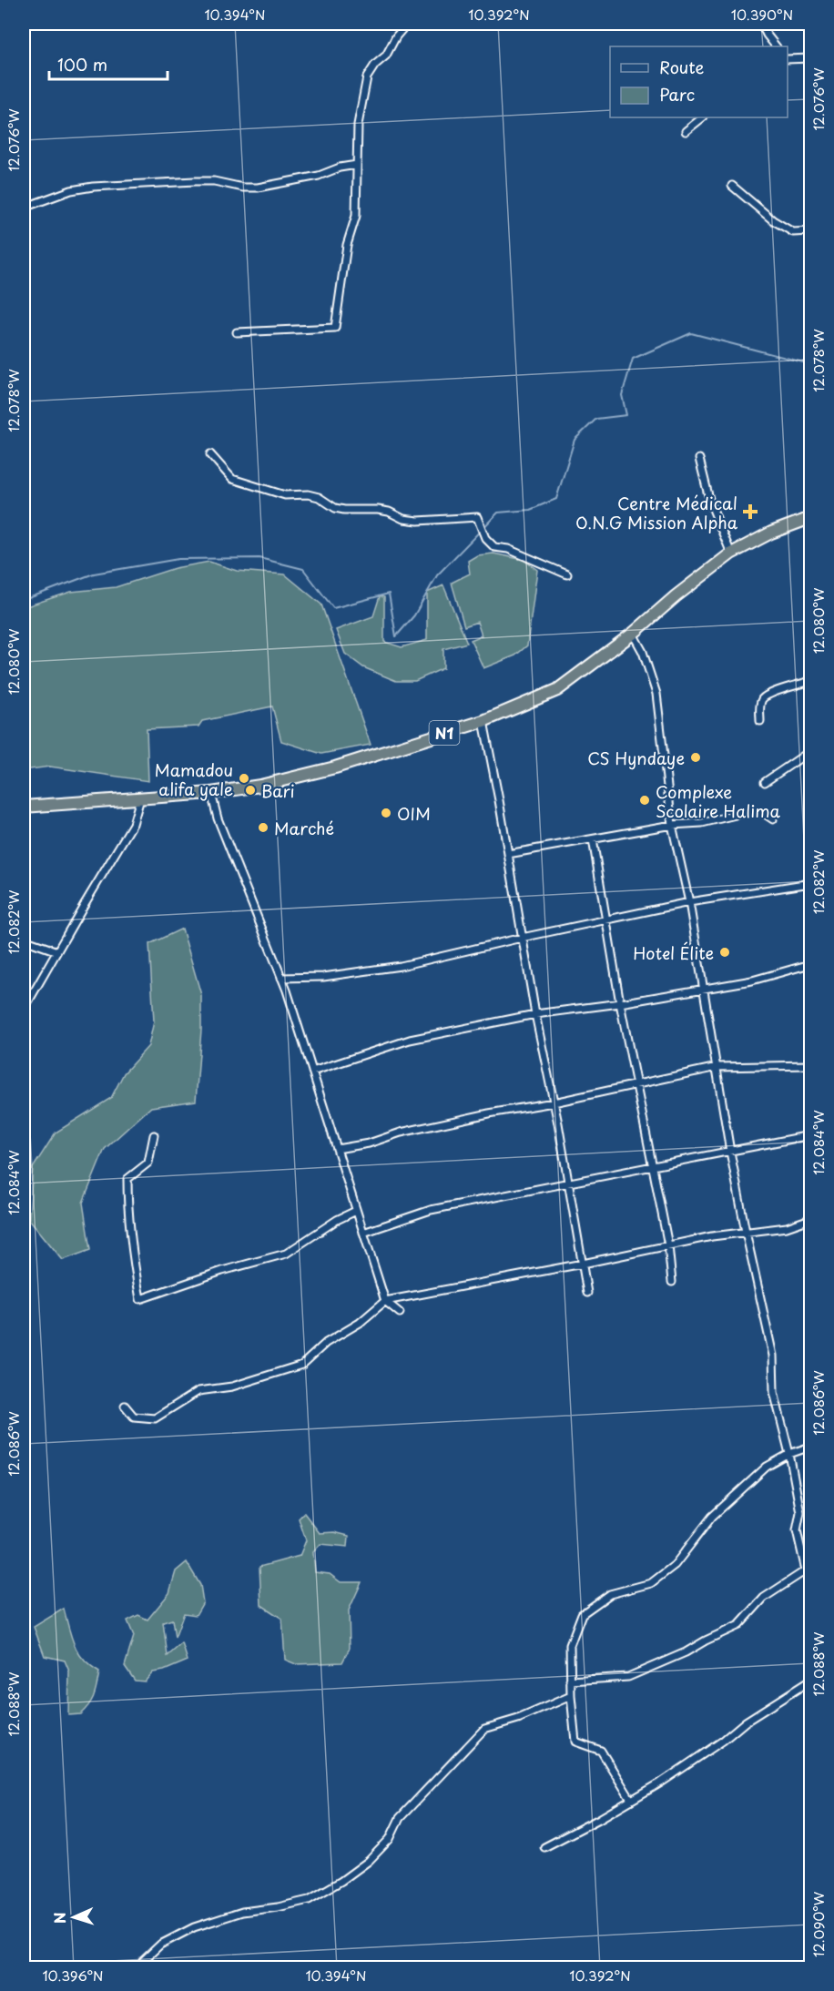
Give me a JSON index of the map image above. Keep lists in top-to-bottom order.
{
  "streets": {
    "highway": ["N1"]
  },
  "places": {
    "health": ["Centre Médical O.N.G Mission Alpha"],
    "other": [
      "CS Hyndaye",
      "Mamadou alifa yale",
      "Bari",
      "Complexe Scolaire Halima",
      "OIM",
      "Marché",
      "Hotel Élite"
    ]
  },
  "legend": ["Route", "Parc"],
  "scale_bar": "100 m",
  "north": "left",
  "coordinates": [
    "10.394°N",
    "10.392°N",
    "10.390°N",
    "12.076°W",
    "12.078°W",
    "12.080°W",
    "12.082°W",
    "12.084°W",
    "12.086°W",
    "12.088°W",
    "12.090°W",
    "10.396°N"
  ]
}
